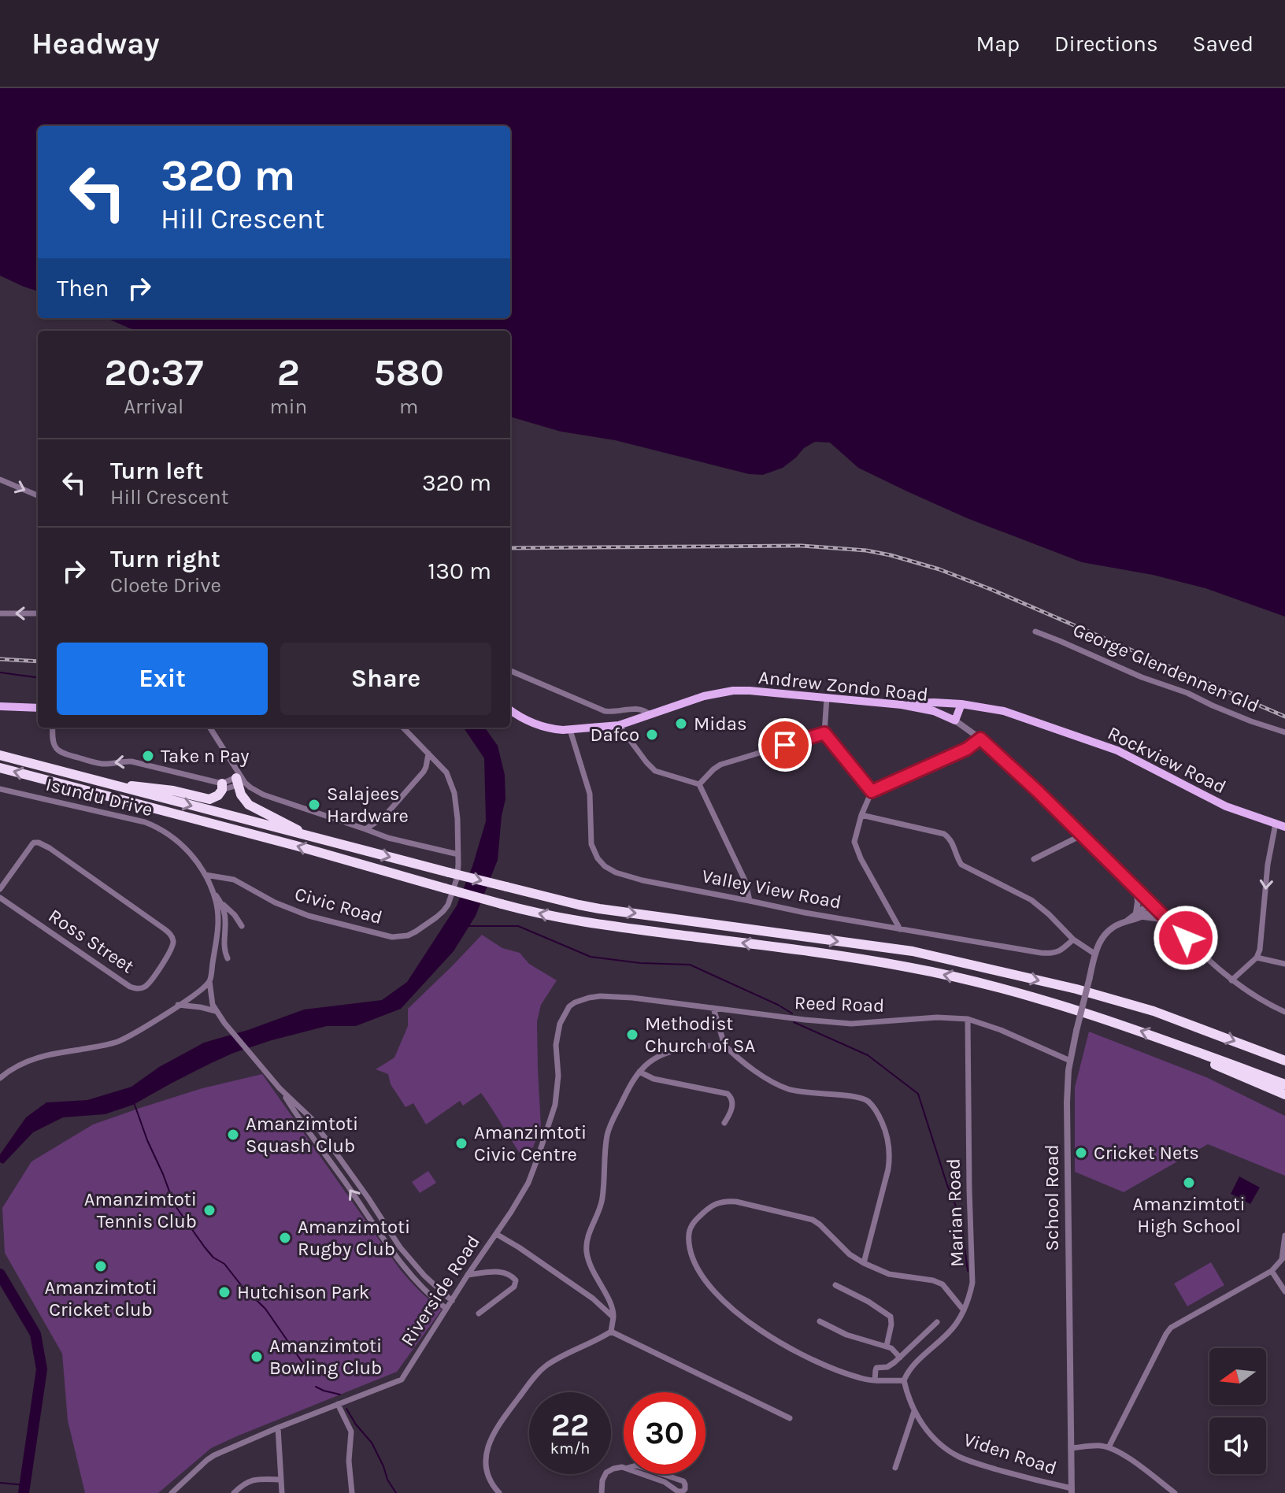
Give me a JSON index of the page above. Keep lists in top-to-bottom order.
{
  "streets": {
    "main road": ["Andrew Zondo Road", "Rockview Road"],
    "street": [
      "George Glendennen Gld",
      "Isundu Drive",
      "Valley View Road",
      "Civic Road",
      "Ross Street",
      "Reed Road",
      "School Road",
      "Marian Road",
      "Riverside Road",
      "Viden Road"
    ]
  },
  "crossings": [
    ["Andrew Zondo Road", "Rockview Road"],
    ["Andrew Zondo Road", "Valley View Road"],
    ["Andrew Zondo Road", "School Road"],
    ["Isundu Drive", "Civic Road"],
    ["Reed Road", "School Road"],
    ["Reed Road", "Marian Road"],
    ["Reed Road", "Riverside Road"],
    ["School Road", "Viden Road"],
    ["Marian Road", "Viden Road"]
  ],
  "places": [
    "Midas",
    "Dafco",
    "Take n Pay",
    "Salajees Hardware",
    "Methodist Church of SA",
    "Amanzimtoti Squash Club",
    "Amanzimtoti Civic Centre",
    "Cricket Nets",
    "Amanzimtoti High School",
    "Amanzimtoti Tennis Club",
    "Amanzimtoti Rugby Club",
    "Amanzimtoti Cricket club",
    "Hutchison Park",
    "Amanzimtoti Bowling Club"
  ],
  "north": "left",
  "page": {
    "header": "Headway",
    "nav": ["Map", "Directions", "Saved"],
    "turn": ["320 m", "Hill Crescent"],
    "then": "Then",
    "eta": [
      "20:37",
      "Arrival",
      "2",
      "min",
      "580",
      "m"
    ],
    "list": [
      {
        "name": "Turn left",
        "note": "Hill Crescent",
        "value": "320 m"
      },
      {
        "name": "Turn right",
        "note": "Cloete Drive",
        "value": "130 m"
      }
    ],
    "buttons": ["Exit", "Share"],
    "speed": "22 km/h",
    "limit": "30"
  }
}
